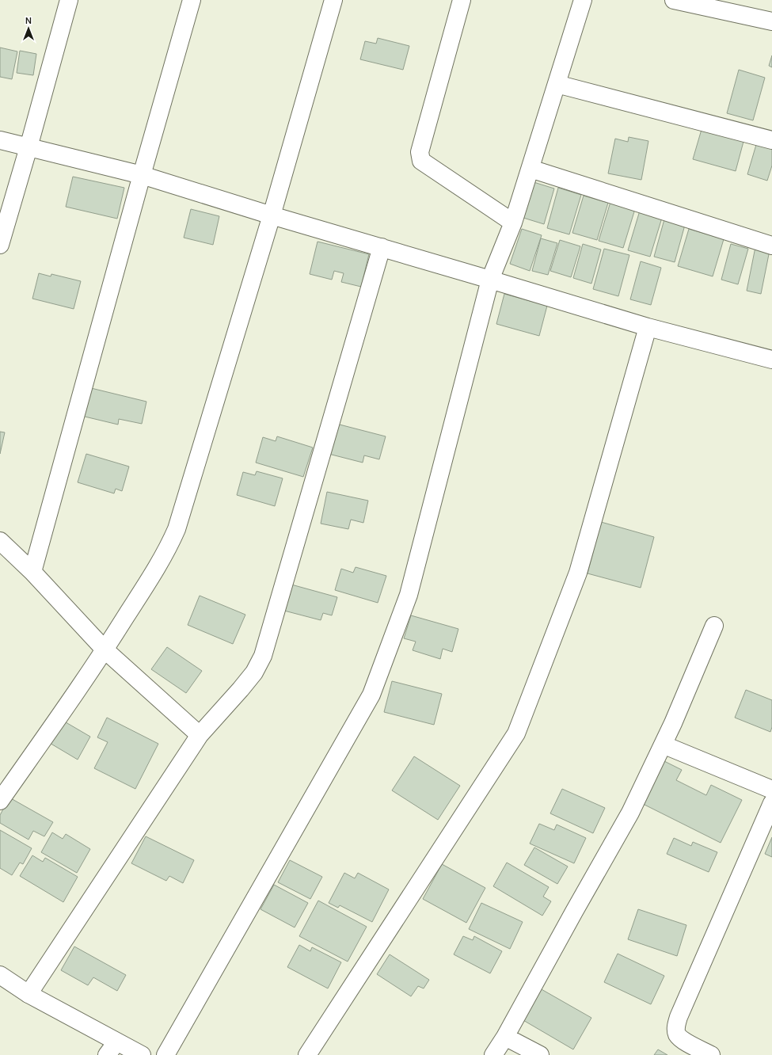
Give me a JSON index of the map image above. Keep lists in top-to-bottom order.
{
  "north": "top"
}
